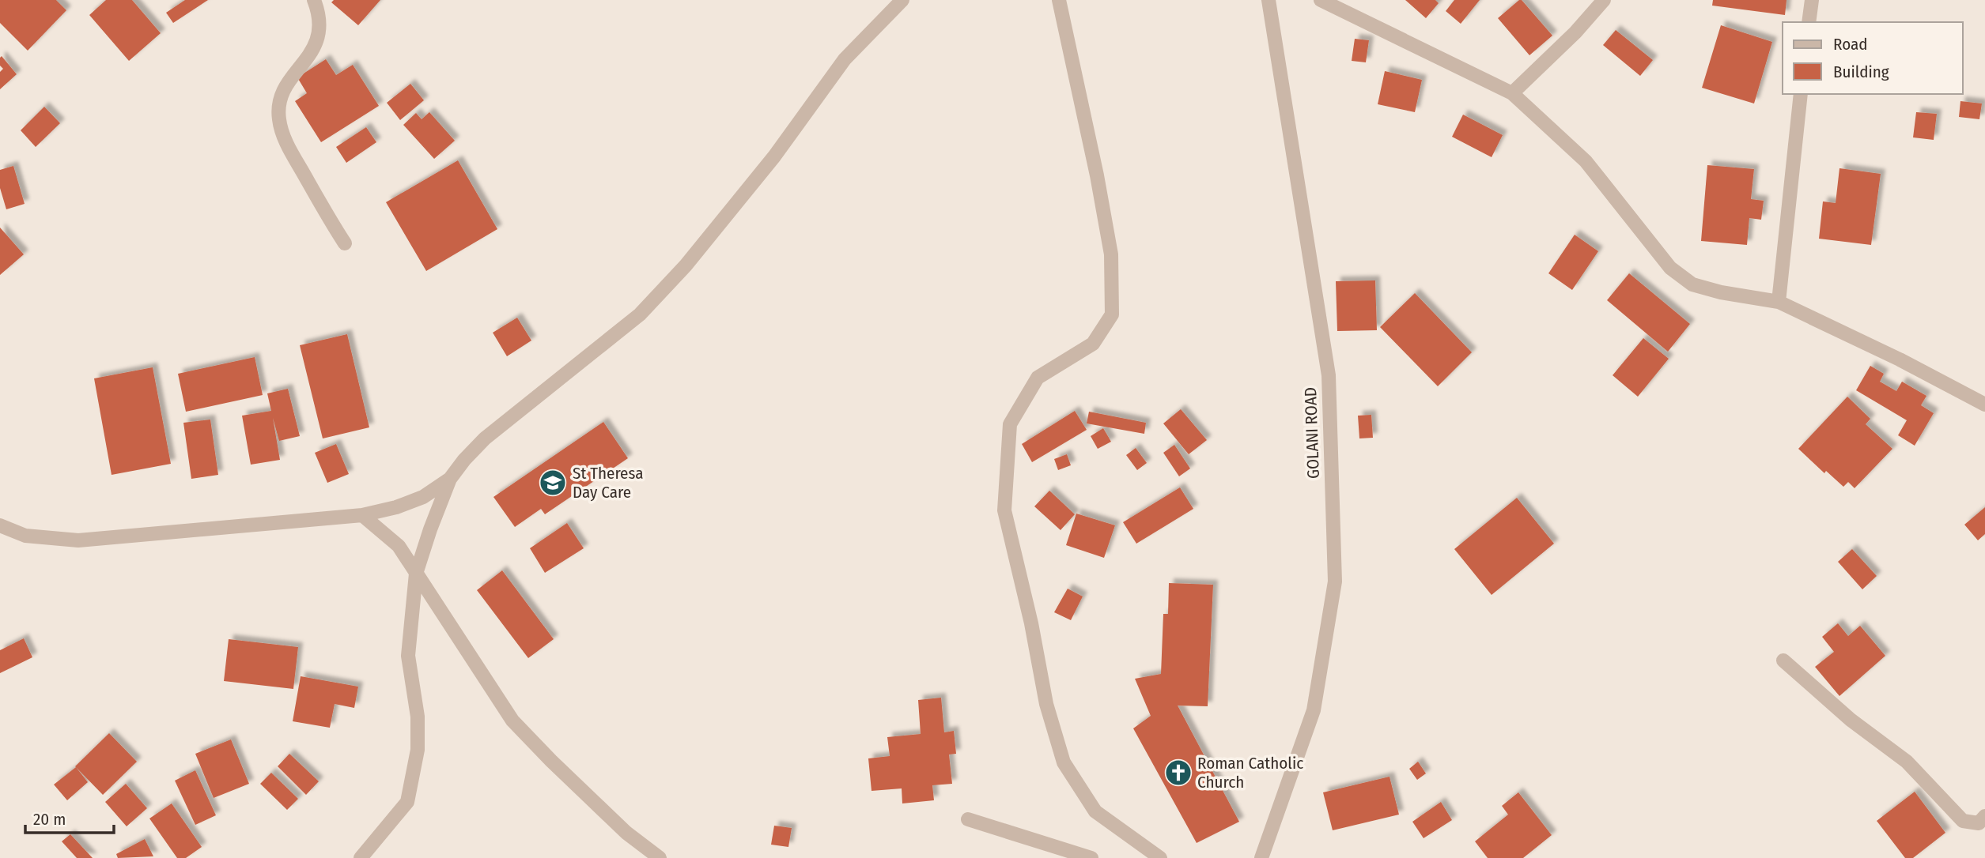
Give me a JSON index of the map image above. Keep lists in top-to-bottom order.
{
  "streets": {
    "street": ["GOLANI ROAD"]
  },
  "places": {
    "school or university": ["St Theresa Day Care"],
    "church": ["Roman Catholic Church"]
  },
  "legend": ["Road", "Building"],
  "scale_bar": "20 m"
}
